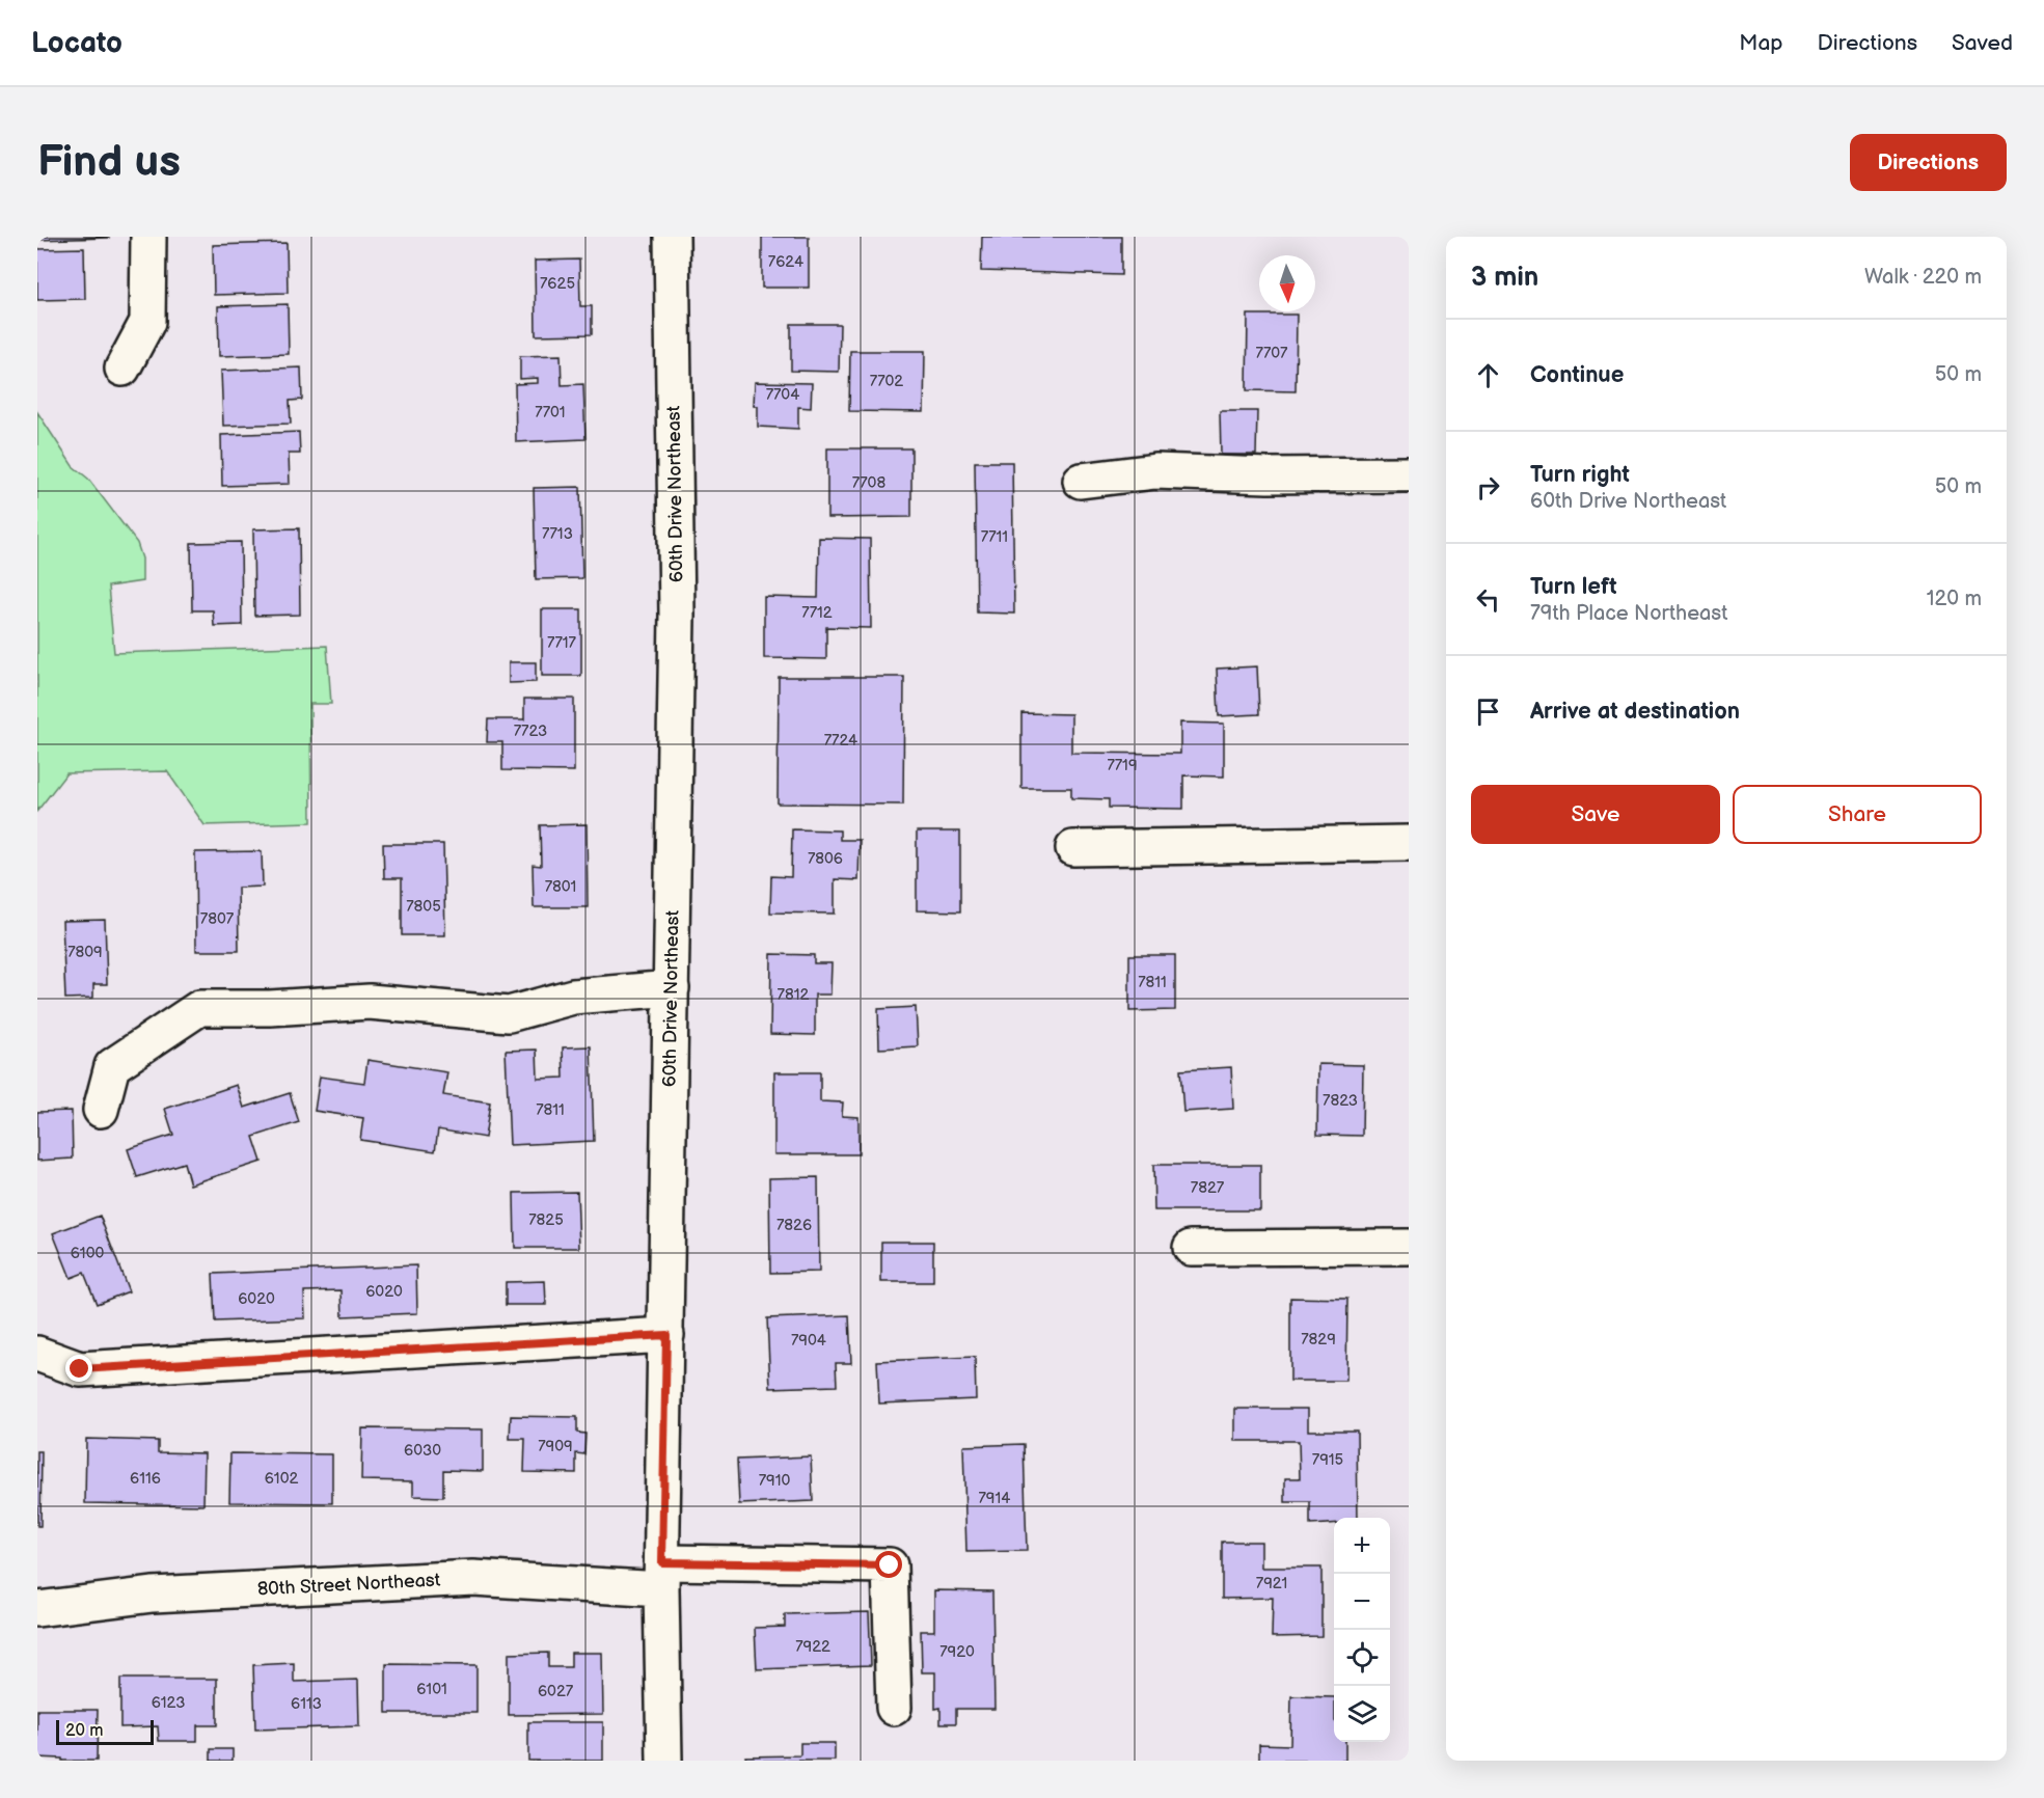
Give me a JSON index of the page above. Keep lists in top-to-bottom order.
{
  "streets": {
    "street": ["60th Drive Northeast", "80th Street Northeast"]
  },
  "crossings": [
    ["60th Drive Northeast", "80th Street Northeast"]
  ],
  "house_numbers": [
    "7624",
    "7625",
    "7707",
    "7702",
    "7704",
    "7701",
    "7708",
    "7713",
    "7711",
    "7712",
    "7717",
    "7723",
    "7724",
    "7719",
    "7806",
    "7801",
    "7805",
    "7807",
    "7809",
    "7811",
    "7812",
    "7823",
    "7811",
    "7827",
    "7825",
    "7826",
    "6100",
    "6020",
    "6020",
    "7829",
    "7904",
    "7909",
    "6030",
    "7915",
    "6116",
    "6102",
    "7910",
    "7914",
    "7921",
    "7922",
    "7920",
    "6101",
    "6027",
    "6123",
    "6113"
  ],
  "scale_bar": "20 m",
  "north": "bottom",
  "page": {
    "header": "Locato",
    "nav": ["Map", "Directions", "Saved"],
    "buttons": [
      "Directions",
      ["Save", "Share"]
    ],
    "title": "Find us",
    "heading": ["3 min", "Walk · 220 m"],
    "list": [
      ["Continue", "50 m"],
      ["Turn right", "60th Drive Northeast", "50 m"],
      ["Turn left", "79th Place Northeast", "120 m"],
      "Arrive at destination"
    ],
    "map_buttons": ["+", "−"],
    "scale": "20 m"
  }
}
